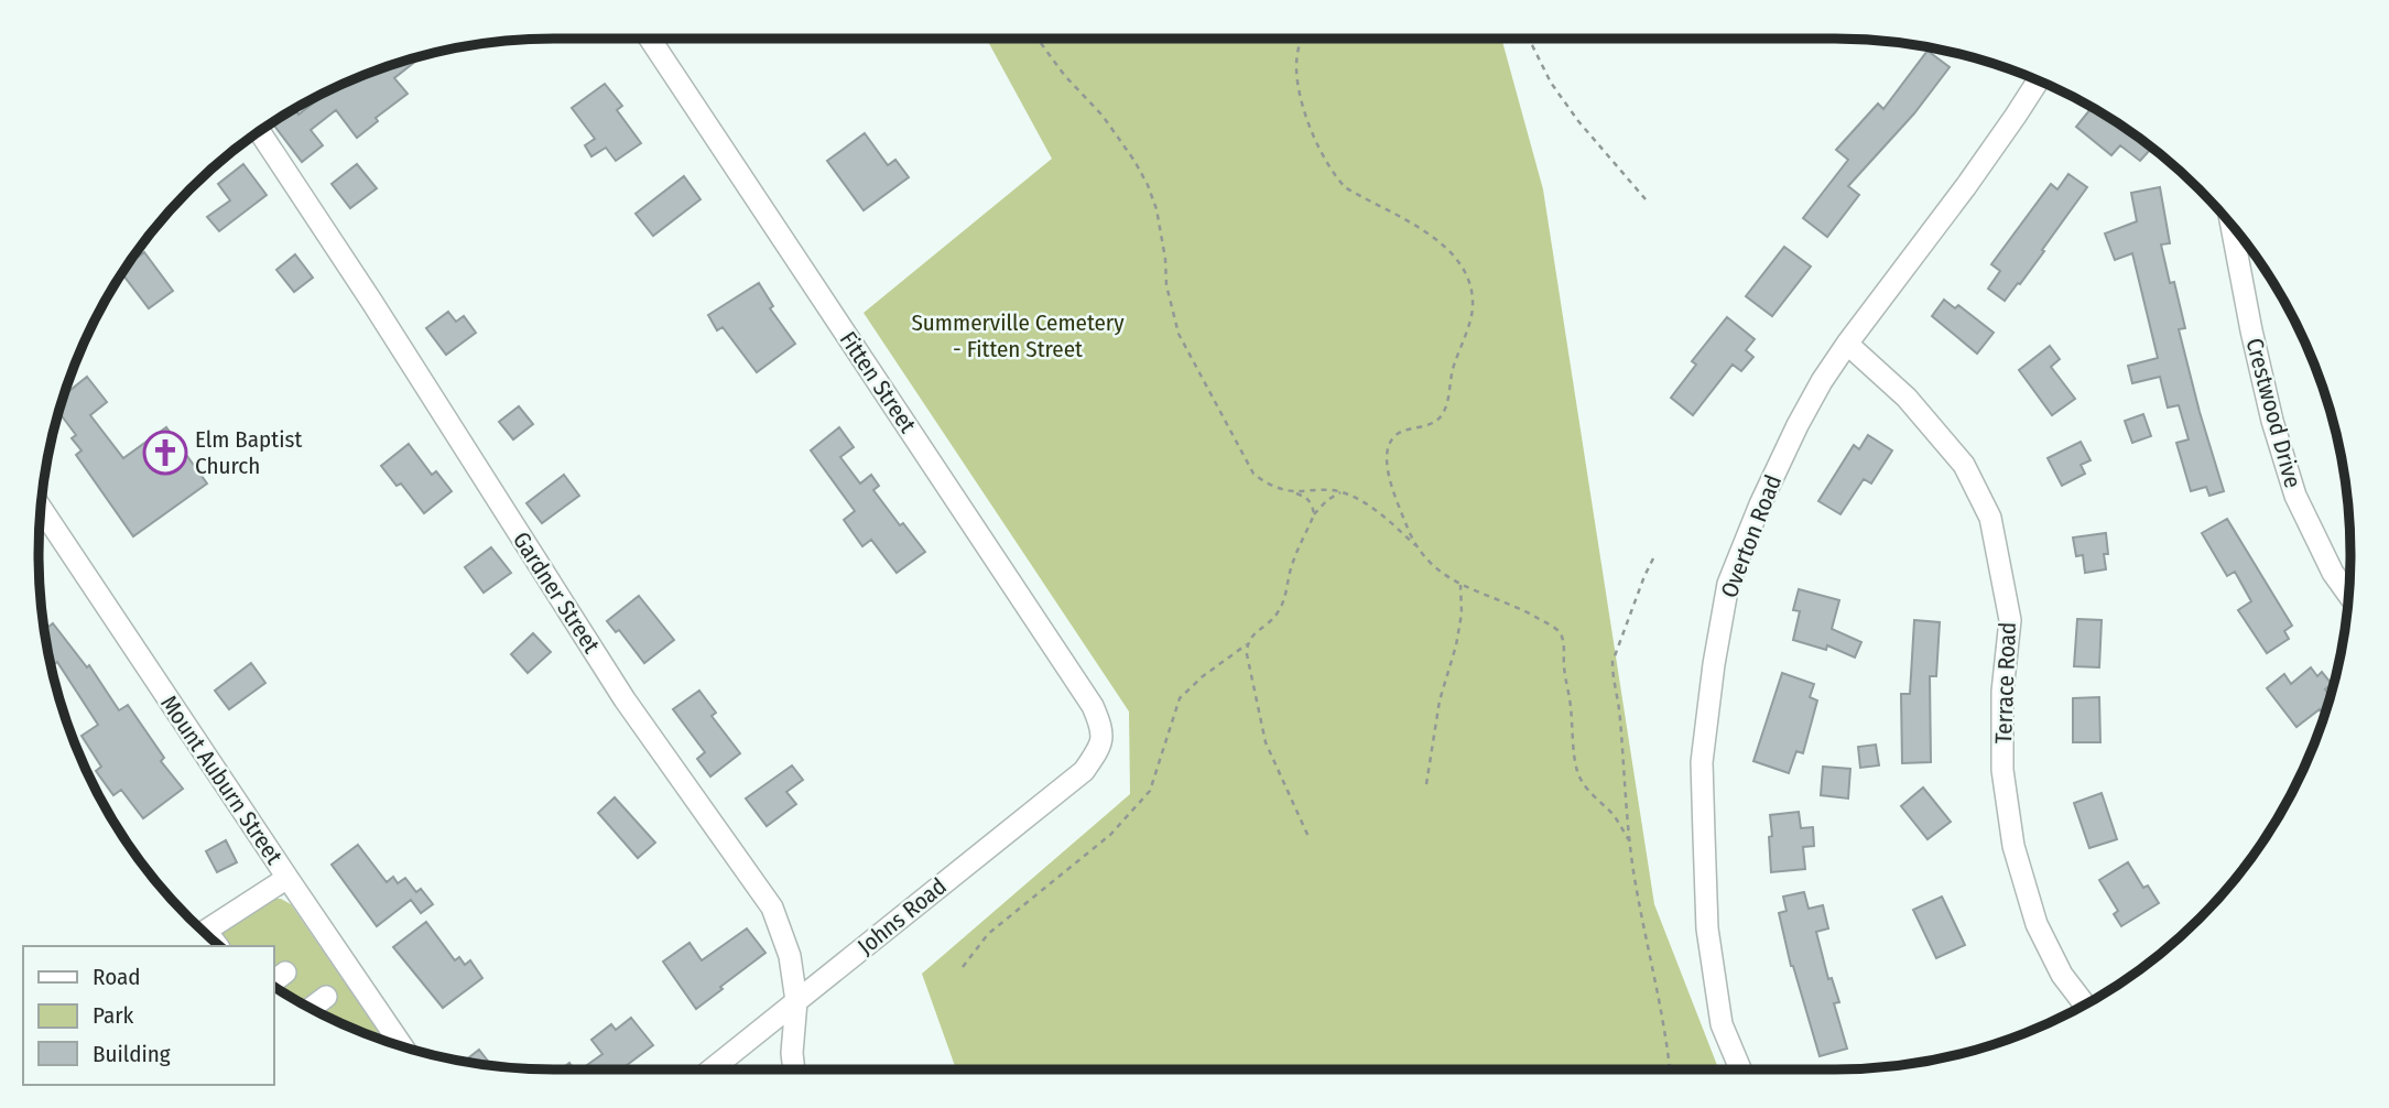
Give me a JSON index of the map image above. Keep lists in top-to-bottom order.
{
  "streets": {
    "street": [
      "Fitten Street",
      "Crestwood Drive",
      "Overton Road",
      "Gardner Street",
      "Terrace Road",
      "Mount Auburn Street",
      "Johns Road"
    ]
  },
  "crossings": [
    ["Fitten Street", "Johns Road"],
    ["Overton Road", "Terrace Road"],
    ["Gardner Street", "Johns Road"]
  ],
  "parks": ["Summerville Cemetery - Fitten Street"],
  "places": {
    "church": ["Elm Baptist Church"]
  },
  "legend": ["Road", "Park", "Building"]
}
